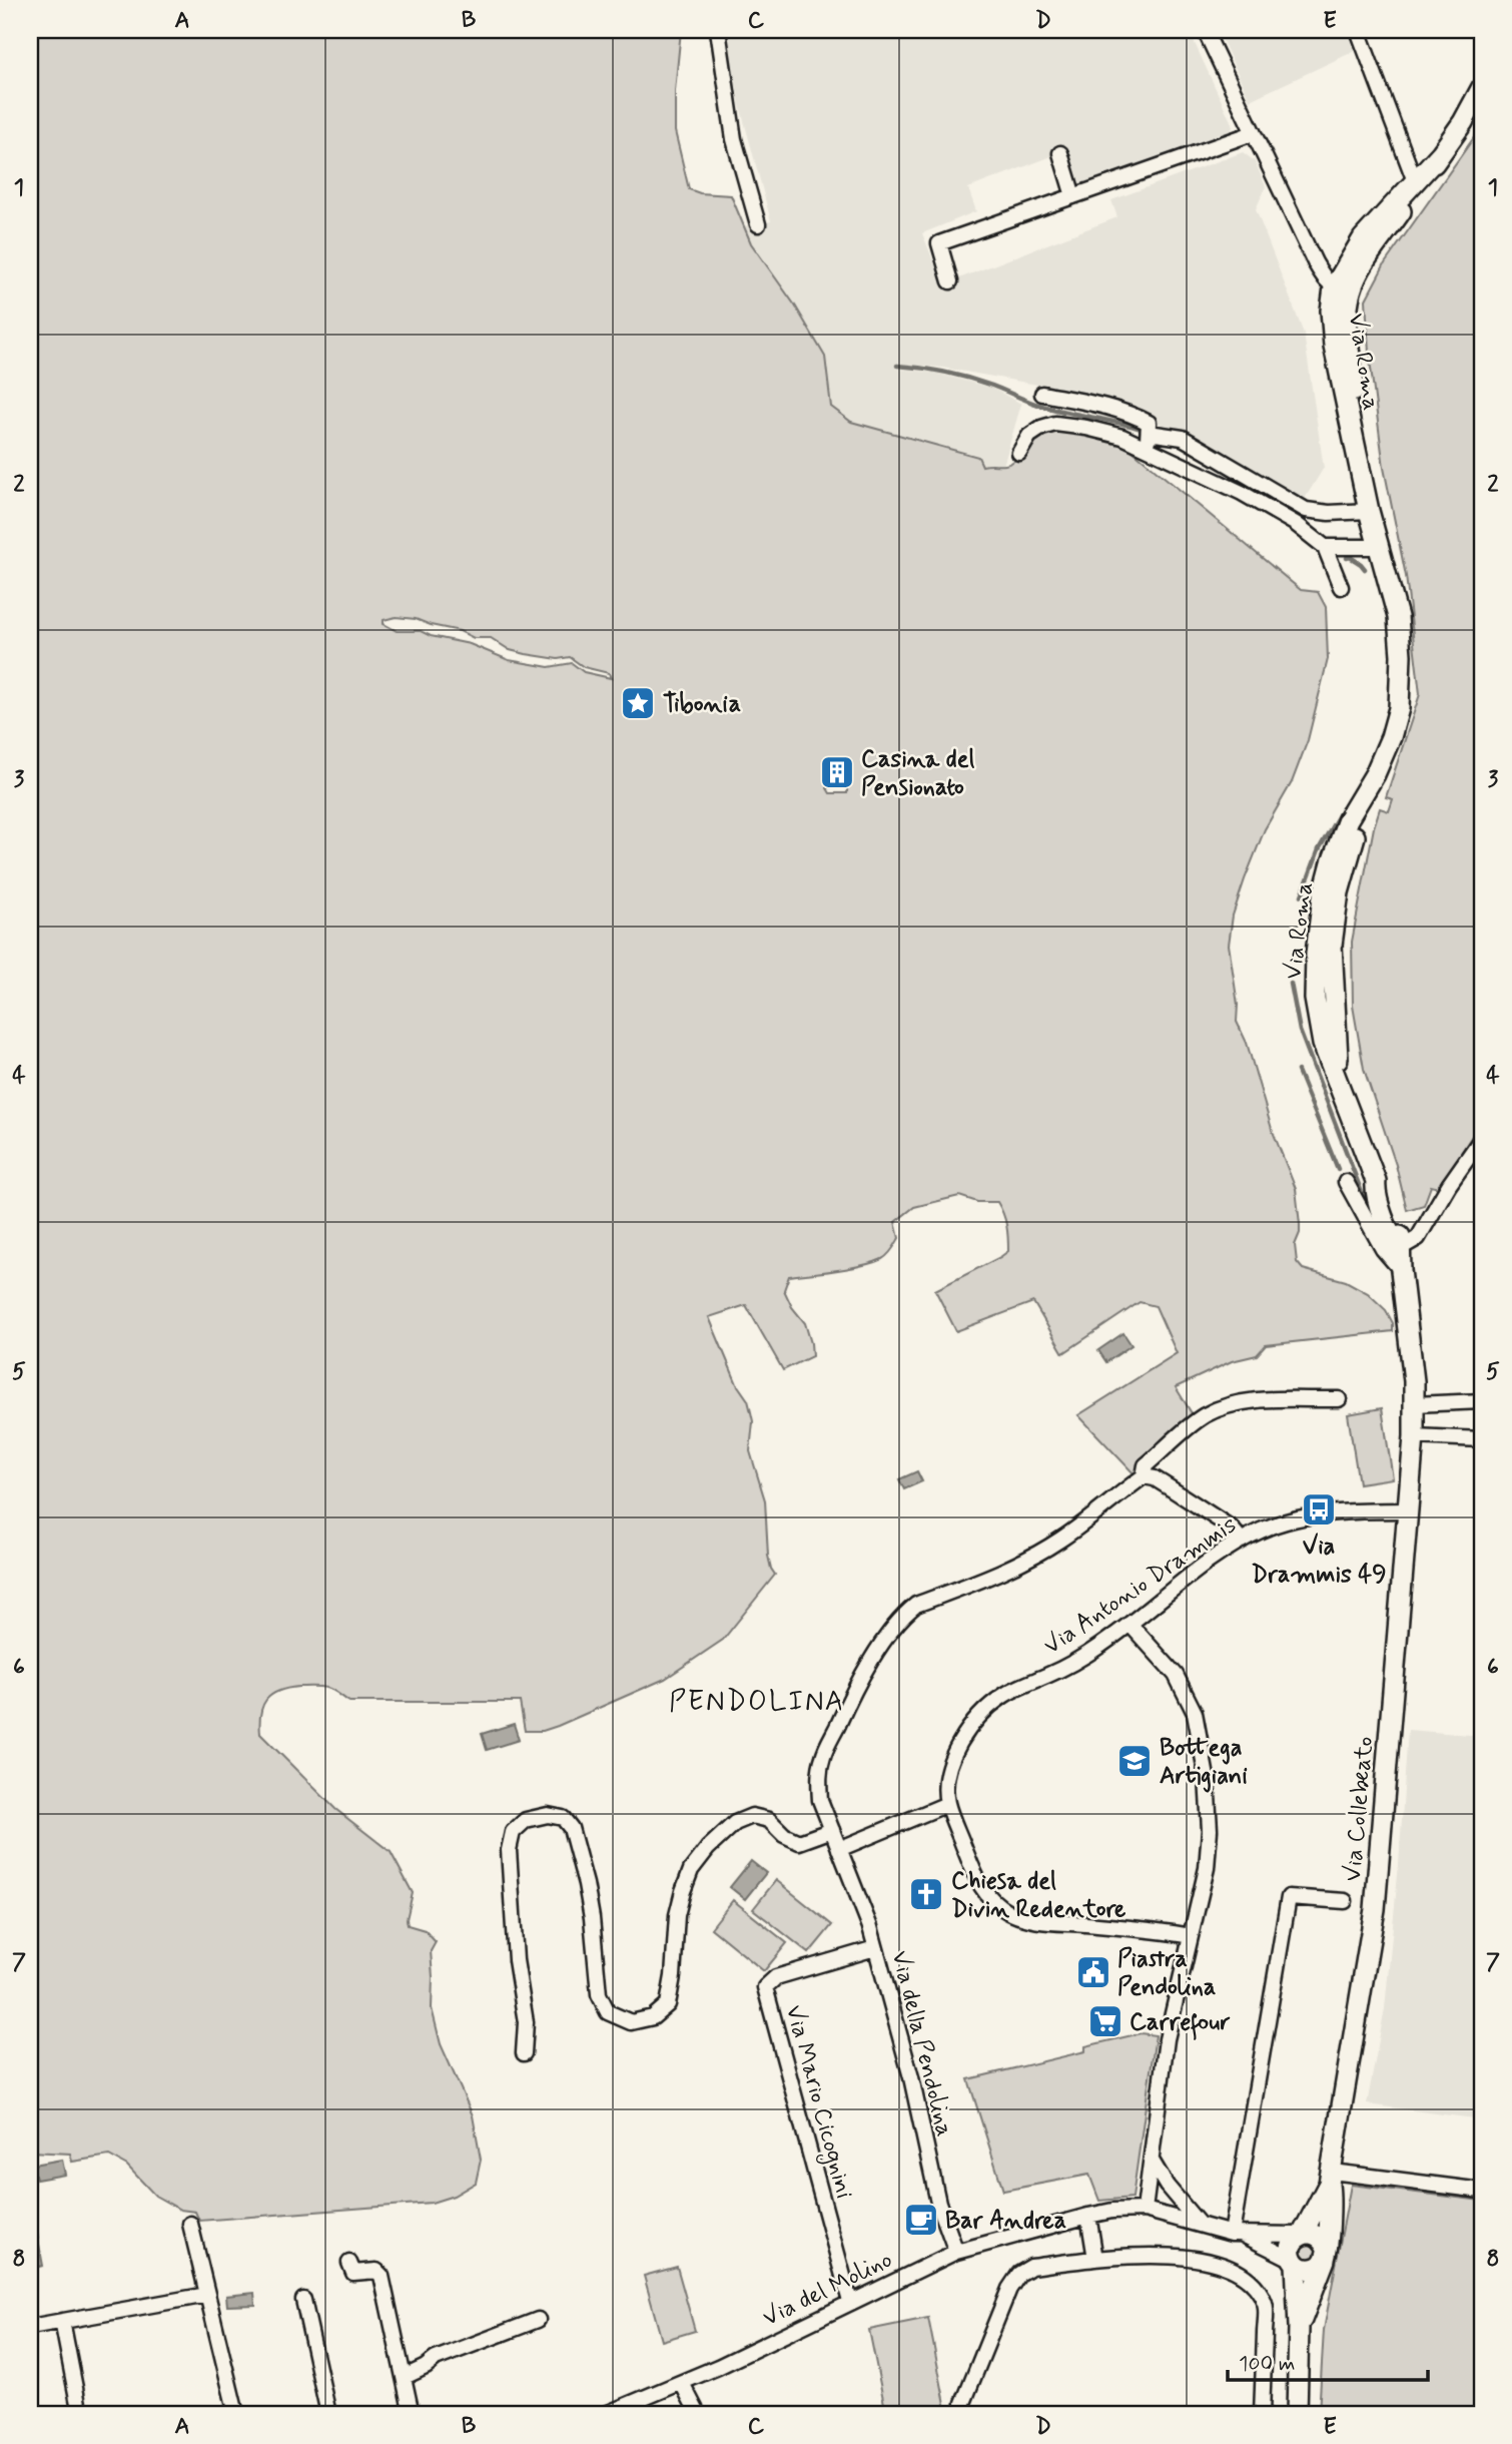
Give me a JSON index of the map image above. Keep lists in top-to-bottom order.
{
  "streets": {
    "street": [
      "Via Roma",
      "Via Antonio Drammis",
      "Via Collebeato",
      "Via della Pendolina",
      "Via Mario Cicognini",
      "Via del Molino"
    ]
  },
  "crossings": [
    ["Via Roma", "Via Collebeato"],
    ["Via Antonio Drammis", "Via Collebeato"],
    ["Via Collebeato", "Via del Molino"],
    ["Via della Pendolina", "Via Mario Cicognini"],
    ["Via della Pendolina", "Via del Molino"],
    ["Via Mario Cicognini", "Via del Molino"]
  ],
  "districts": ["PENDOLINA"],
  "places": {
    "place": ["Tibonia"],
    "building": ["Casina del Pensionato"],
    "bus stop": ["Via Drammis 49"],
    "school or university": ["Bottega Artigiani"],
    "church": ["Chiesa del Divin Redentore"],
    "public building": ["Piastra Pendolina"],
    "supermarket": ["Carrefour"],
    "cafe": ["Bar Andrea"]
  },
  "scale_bar": "100 m",
  "grid": {
    "columns": [
      "A",
      "B",
      "C",
      "D",
      "E"
    ],
    "rows": [
      "1",
      "2",
      "3",
      "4",
      "5",
      "6",
      "7",
      "8"
    ]
  }
}
